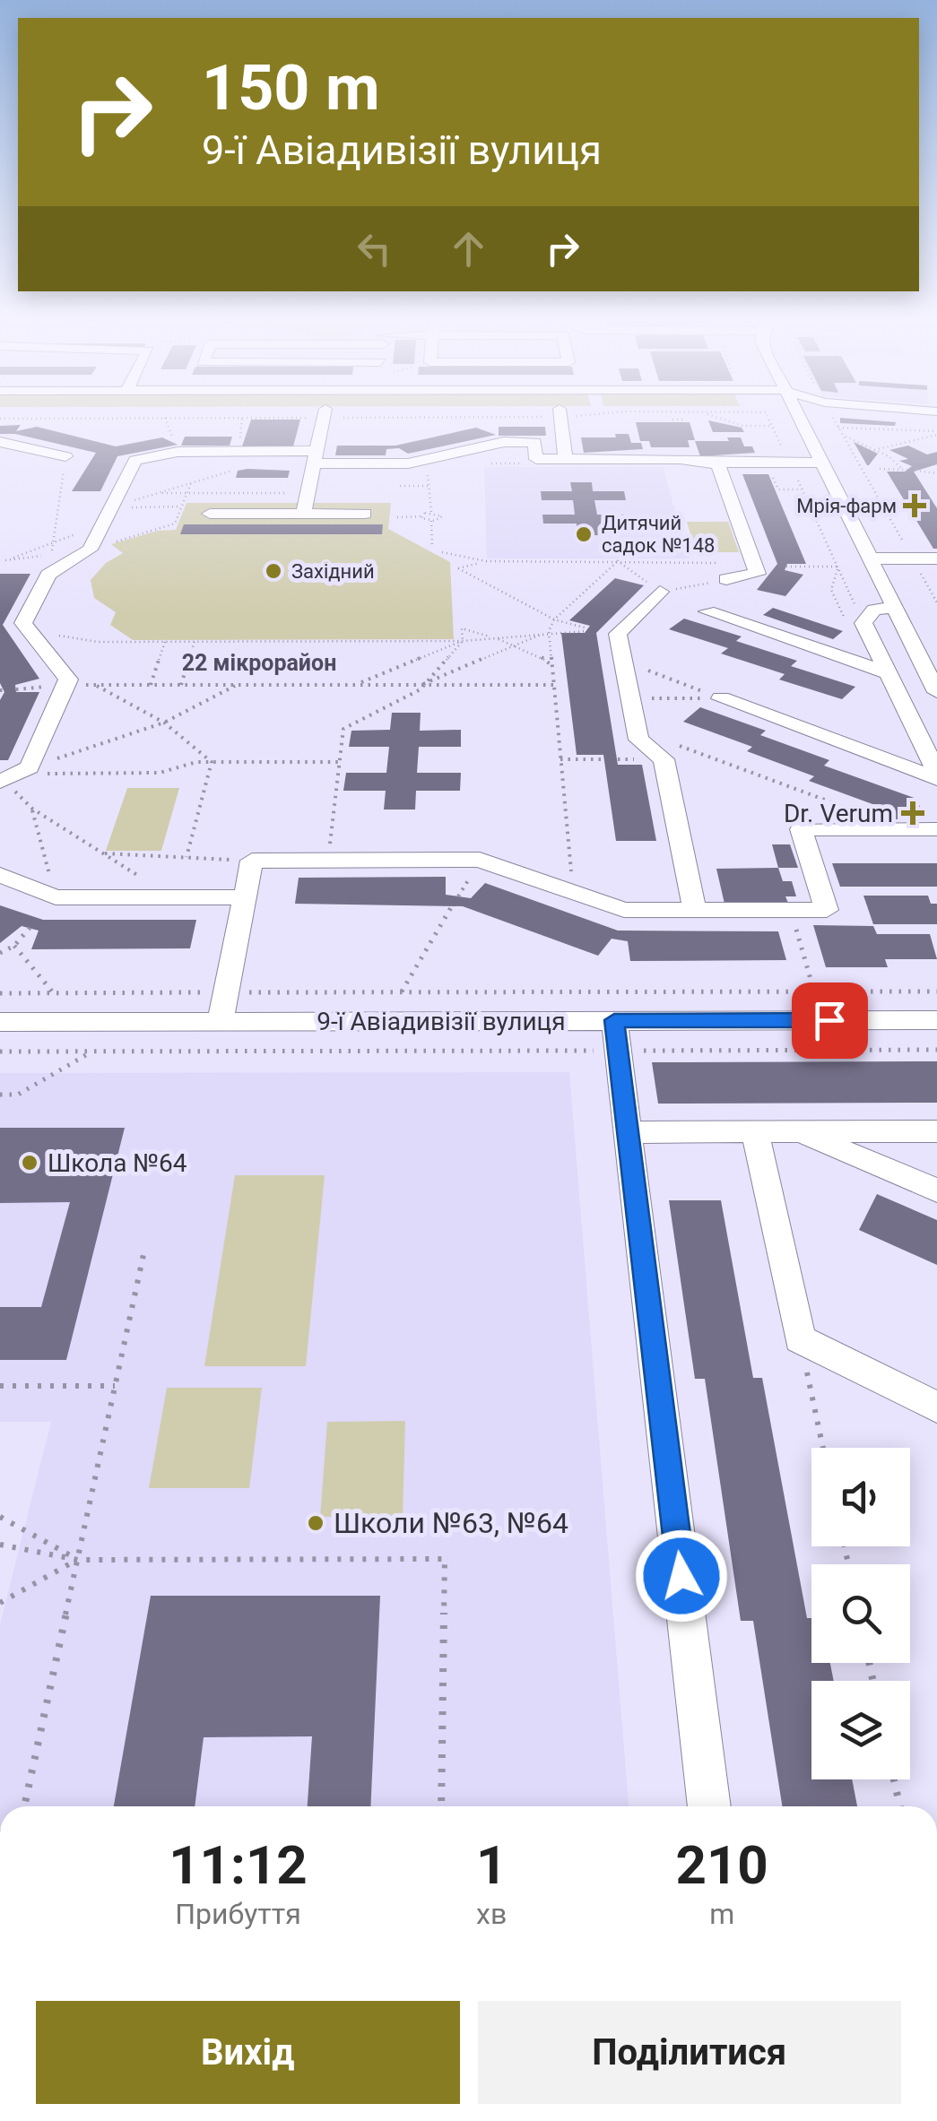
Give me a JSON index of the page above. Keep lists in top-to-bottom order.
{
  "streets": {
    "street": ["9-ї Авіадивізії вулиця"]
  },
  "districts": ["22 мікрорайон"],
  "places": {
    "health": ["Мрія-фарм", "Dr. Verum"],
    "other": [
      "Дитячий садок №148",
      "Західний",
      "Школа №64",
      "Школи №63, №64"
    ]
  },
  "page": {
    "turn": ["150 m", "9-ї Авіадивізії вулиця"],
    "eta": [
      "11:12",
      "Прибуття",
      "1",
      "хв",
      "210",
      "m"
    ],
    "buttons": ["Вихід", "Поділитися"]
  }
}
